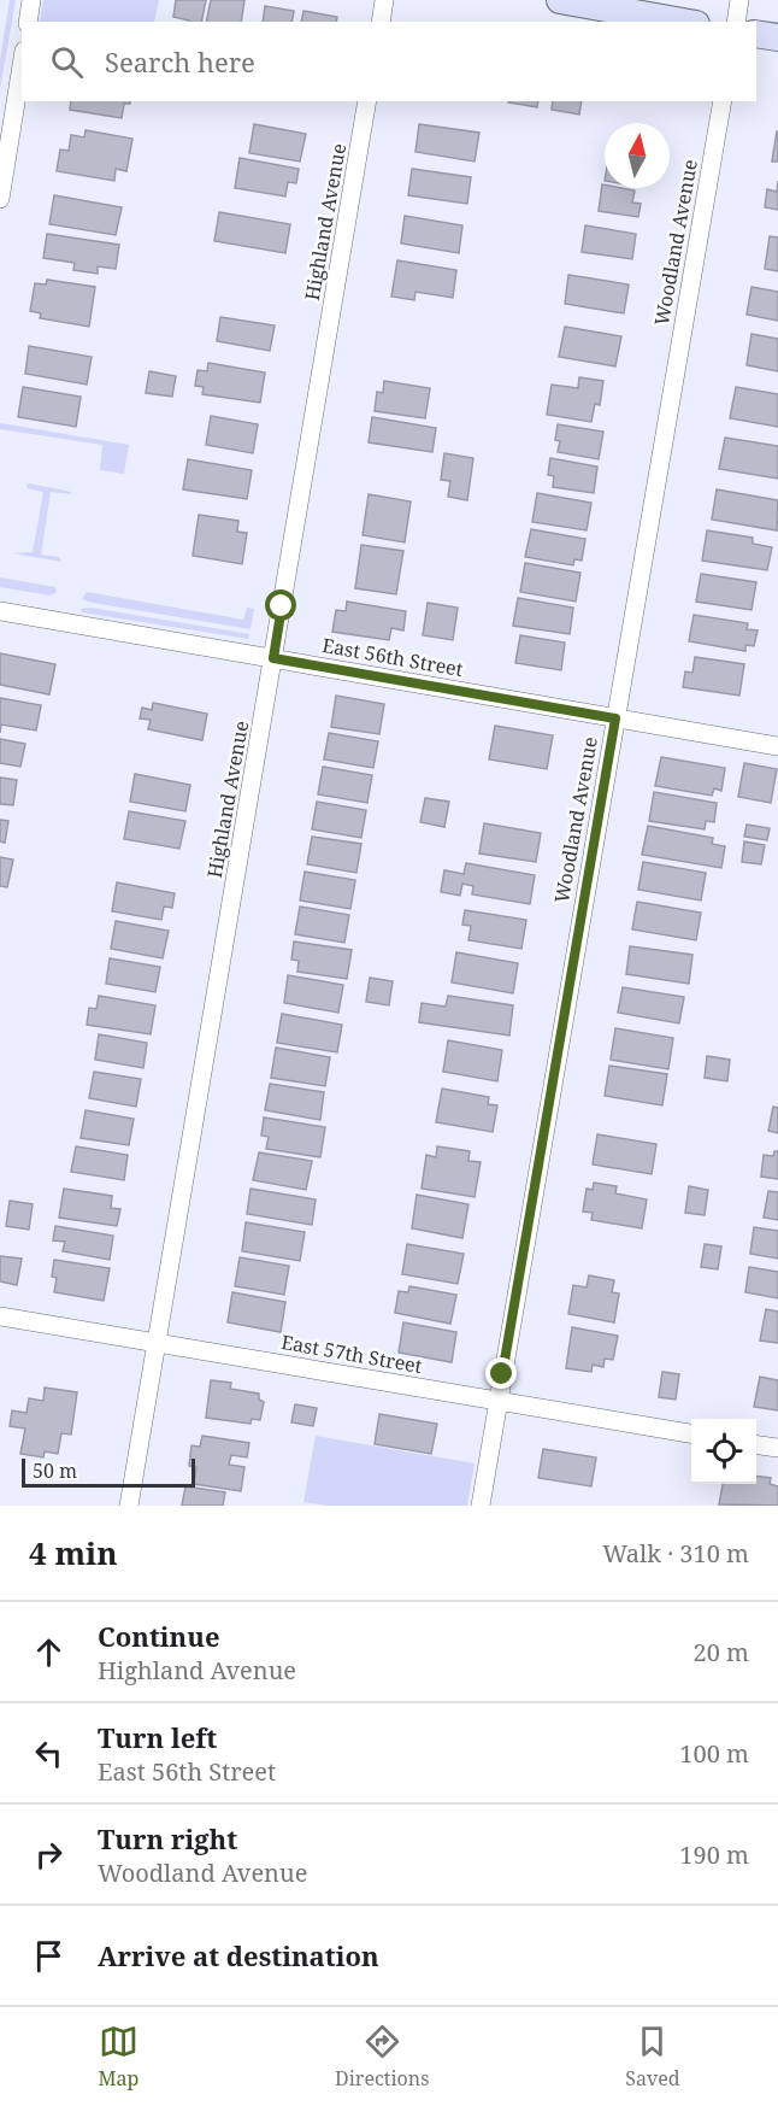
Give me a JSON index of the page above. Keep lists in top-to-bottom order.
{
  "streets": {
    "street": [
      "Highland Avenue",
      "Woodland Avenue",
      "East 56th Street",
      "East 57th Street"
    ]
  },
  "crossings": [
    ["Highland Avenue", "East 56th Street"],
    ["Highland Avenue", "East 57th Street"],
    ["Woodland Avenue", "East 56th Street"],
    ["Woodland Avenue", "East 57th Street"]
  ],
  "scale_bar": "50 m",
  "north": "top",
  "page": {
    "search": "Search here",
    "scale": "50 m",
    "heading": ["4 min", "Walk · 310 m"],
    "list": [
      ["Continue", "Highland Avenue", "20 m"],
      ["Turn left", "East 56th Street", "100 m"],
      ["Turn right", "Woodland Avenue", "190 m"],
      "Arrive at destination"
    ],
    "nav": ["Map", "Directions", "Saved"]
  }
}
